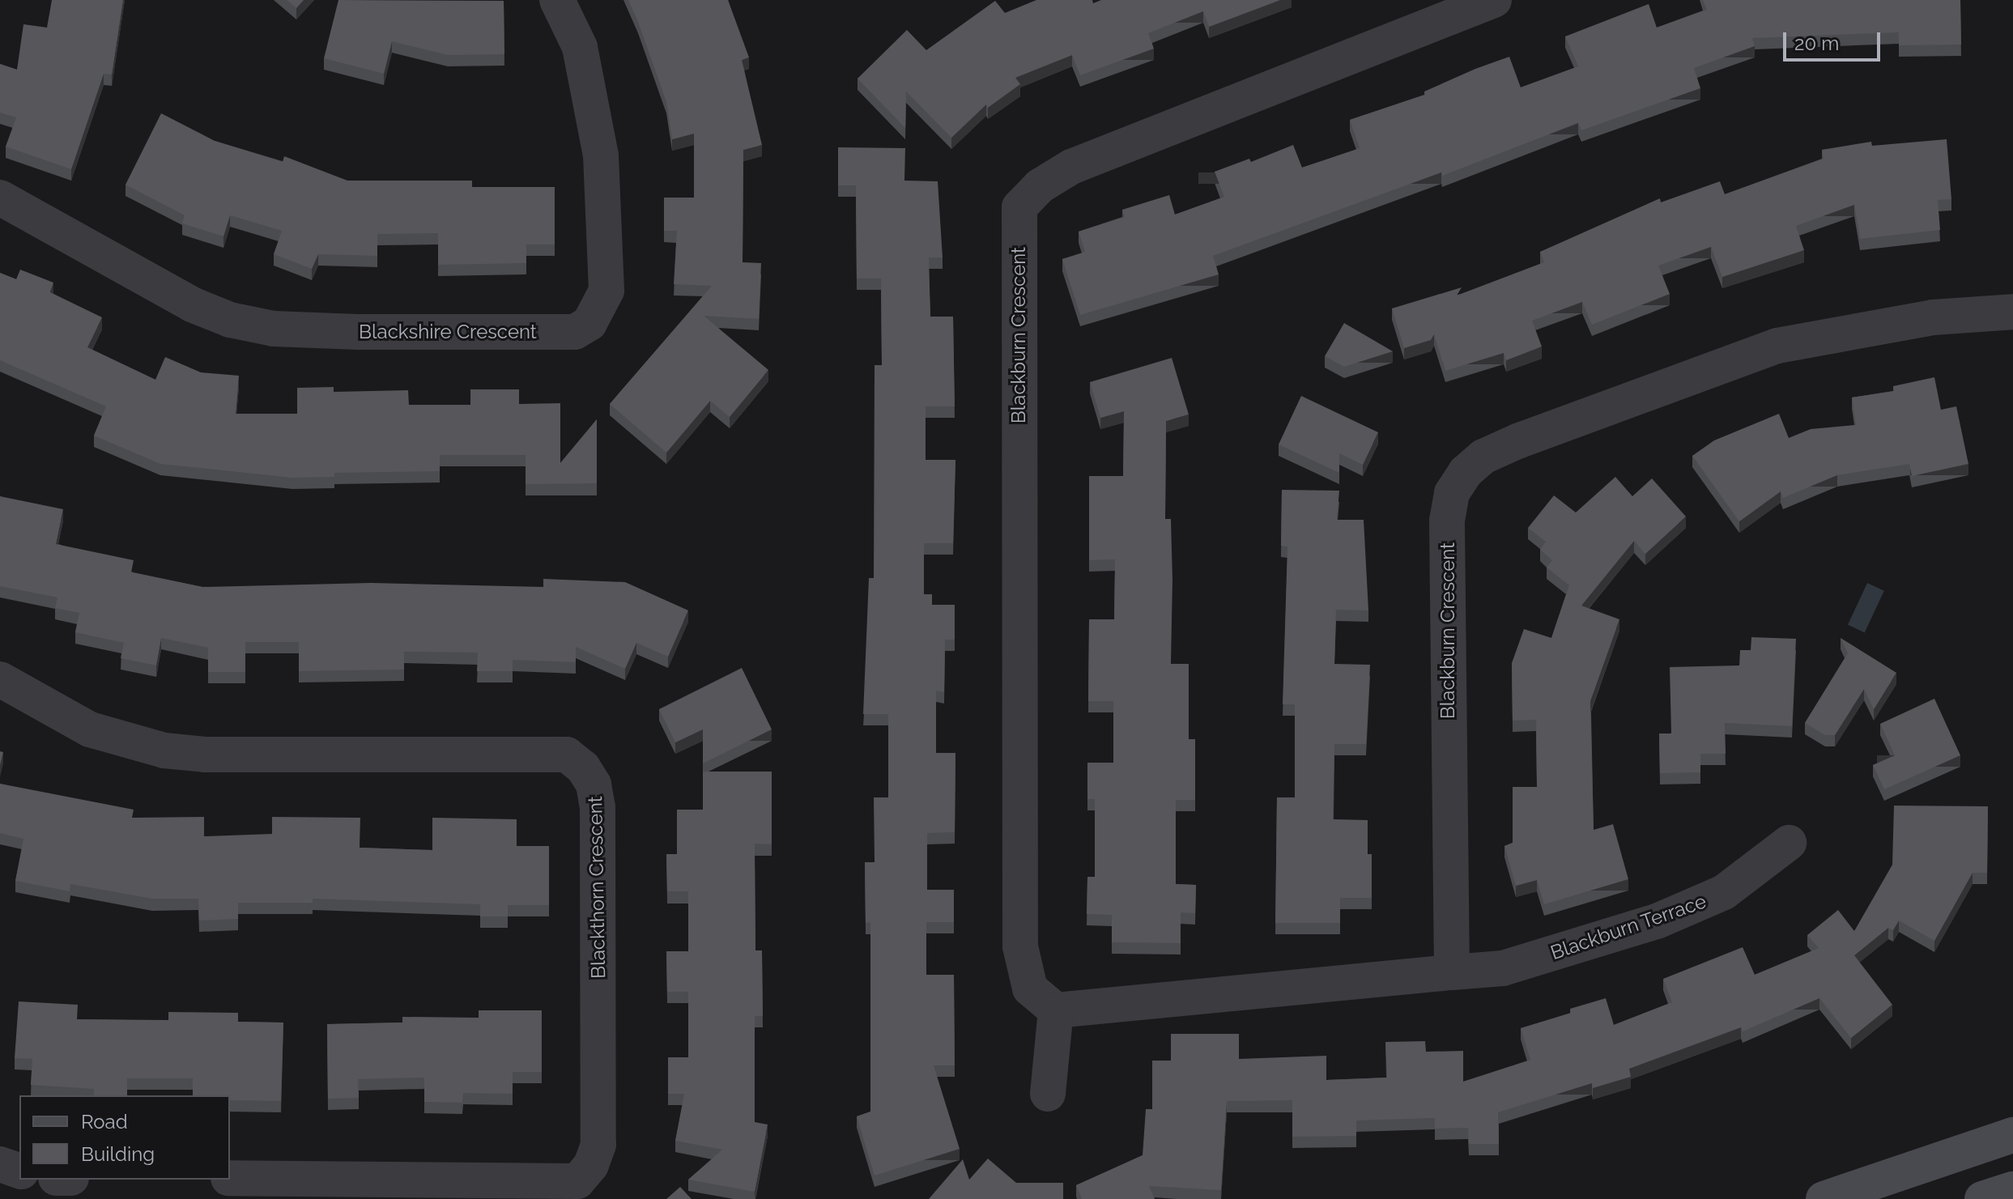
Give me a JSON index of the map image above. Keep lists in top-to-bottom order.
{
  "streets": {
    "street": [
      "Blackshire Crescent",
      "Blackburn Crescent",
      "Blackthorn Crescent",
      "Blackburn Terrace"
    ]
  },
  "crossings": [
    ["Blackburn Crescent", "Blackburn Terrace"]
  ],
  "legend": ["Road", "Building"],
  "scale_bar": "20 m"
}
